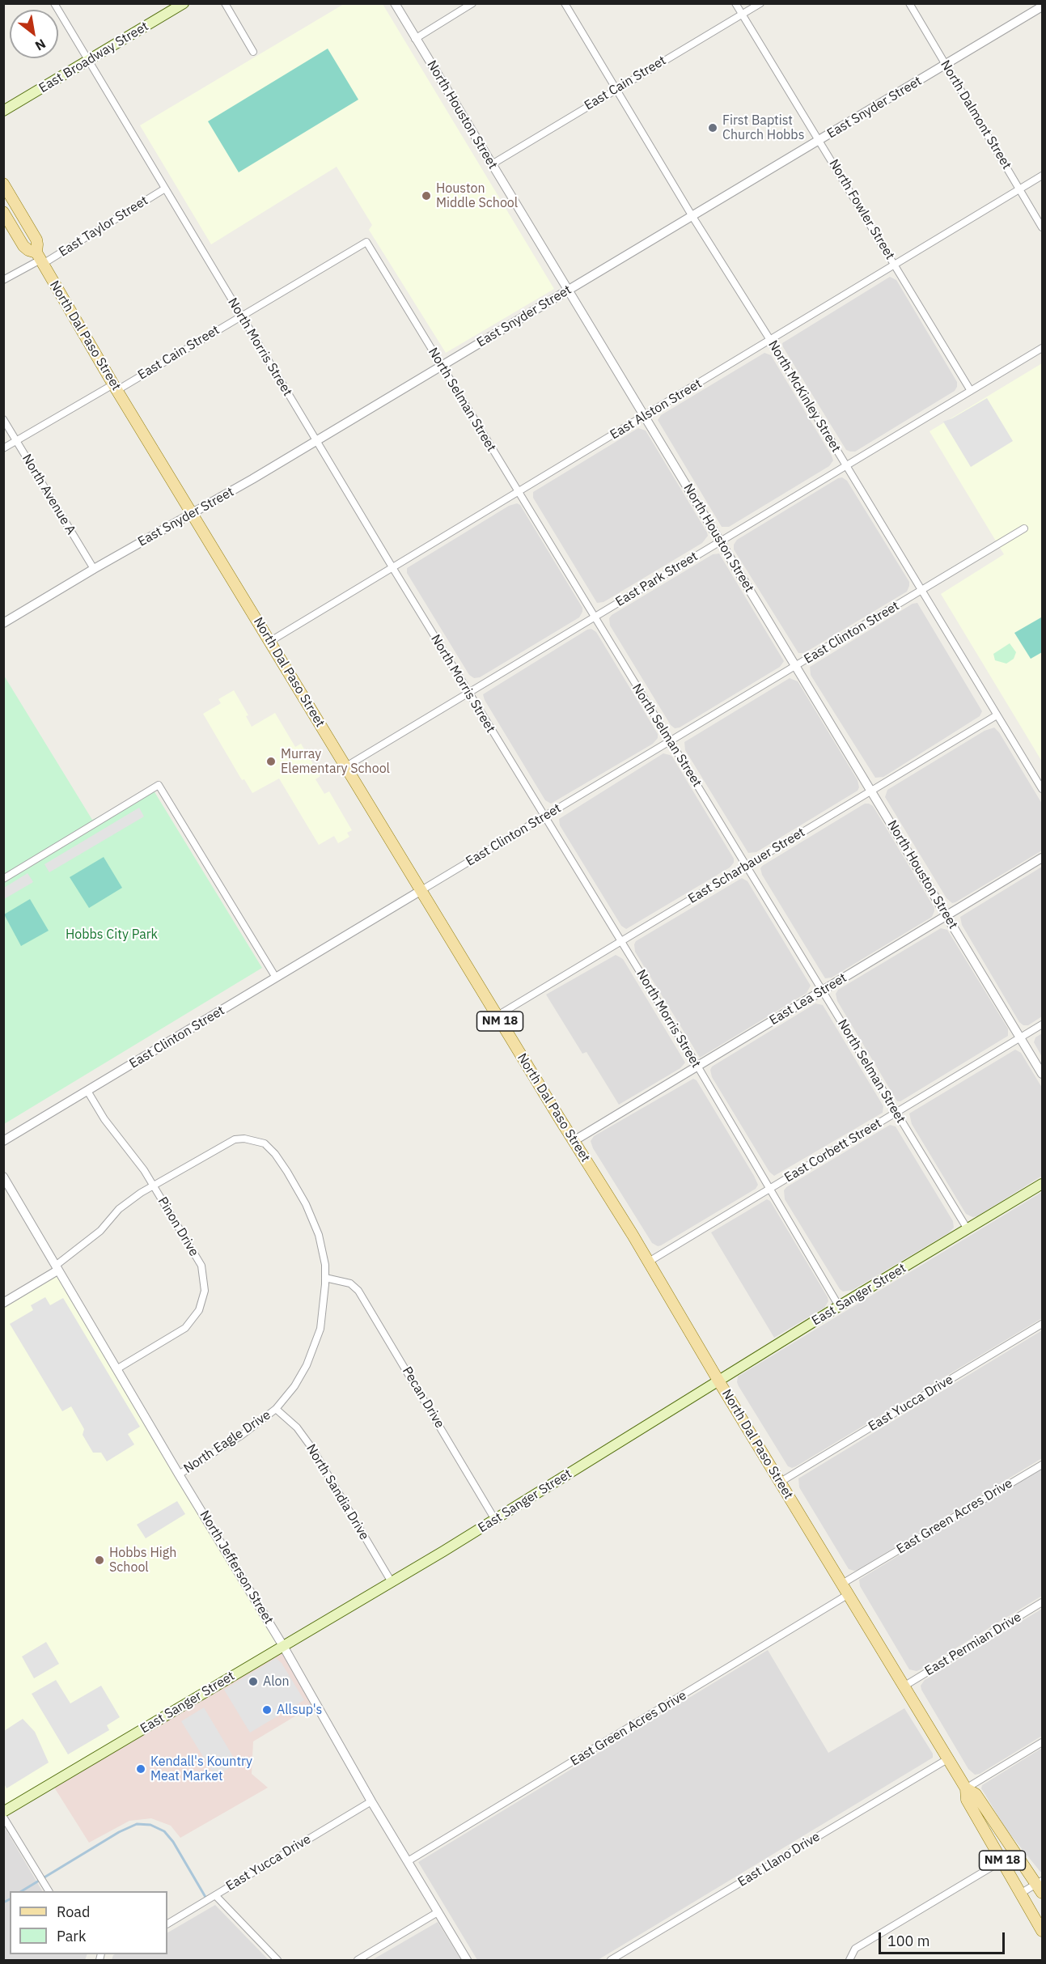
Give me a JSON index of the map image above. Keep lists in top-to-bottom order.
{
  "streets": {
    "main road": [
      "East Broadway Street",
      "North Dal Paso Street",
      "NM 18",
      "East Sanger Street"
    ],
    "street": [
      "East Cain Street",
      "East Snyder Street",
      "North Houston Street",
      "North Dalmont Street",
      "North Fowler Street",
      "East Taylor Street",
      "North Morris Street",
      "North McKinley Street",
      "North Selman Street",
      "East Alston Street",
      "North Avenue A",
      "East Park Street",
      "East Clinton Street",
      "East Scharbauer Street",
      "East Lea Street",
      "East Corbett Street",
      "Pinon Drive",
      "Pecan Drive",
      "East Yucca Drive",
      "North Eagle Drive",
      "North Sandia Drive",
      "East Green Acres Drive",
      "North Jefferson Street",
      "East Permian Drive",
      "East Llano Drive"
    ]
  },
  "crossings": [
    ["East Broadway Street", "North Morris Street"],
    ["East Cain Street", "North Houston Street"],
    ["East Cain Street", "North Fowler Street"],
    ["East Cain Street", "North Dal Paso Street"],
    ["East Cain Street", "North Morris Street"],
    ["East Cain Street", "North McKinley Street"],
    ["East Cain Street", "North Selman Street"],
    ["East Cain Street", "North Avenue A"],
    ["East Snyder Street", "North Houston Street"],
    ["East Snyder Street", "North Dalmont Street"],
    ["East Snyder Street", "North Fowler Street"],
    ["East Snyder Street", "North Dal Paso Street"],
    ["East Snyder Street", "North Morris Street"],
    ["East Snyder Street", "North McKinley Street"],
    ["East Snyder Street", "North Selman Street"],
    ["East Snyder Street", "North Avenue A"],
    ["North Houston Street", "East Alston Street"],
    ["North Houston Street", "East Park Street"],
    ["North Houston Street", "East Clinton Street"],
    ["North Houston Street", "East Scharbauer Street"],
    ["North Houston Street", "East Lea Street"],
    ["North Houston Street", "East Corbett Street"],
    ["North Dalmont Street", "East Alston Street"],
    ["North Fowler Street", "East Alston Street"],
    ["North Fowler Street", "East Park Street"],
    ["East Taylor Street", "North Dal Paso Street"],
    ["East Taylor Street", "North Morris Street"],
    ["North Dal Paso Street", "East Alston Street"],
    ["North Dal Paso Street", "East Park Street"],
    ["North Dal Paso Street", "East Clinton Street"],
    ["North Dal Paso Street", "East Scharbauer Street"],
    ["North Dal Paso Street", "East Lea Street"],
    ["North Dal Paso Street", "East Corbett Street"],
    ["North Dal Paso Street", "East Sanger Street"],
    ["North Dal Paso Street", "East Yucca Drive"],
    ["North Dal Paso Street", "East Green Acres Drive"],
    ["North Dal Paso Street", "East Permian Drive"],
    ["North Dal Paso Street", "East Llano Drive"],
    ["North Morris Street", "East Alston Street"],
    ["North Morris Street", "East Park Street"],
    ["North Morris Street", "East Clinton Street"],
    ["North Morris Street", "East Scharbauer Street"],
    ["North Morris Street", "East Lea Street"],
    ["North Morris Street", "East Corbett Street"],
    ["North Morris Street", "East Sanger Street"],
    ["North McKinley Street", "East Alston Street"],
    ["North McKinley Street", "East Park Street"],
    ["North McKinley Street", "East Clinton Street"],
    ["North McKinley Street", "East Scharbauer Street"],
    ["North Selman Street", "East Alston Street"],
    ["North Selman Street", "East Park Street"],
    ["North Selman Street", "East Clinton Street"],
    ["North Selman Street", "East Scharbauer Street"],
    ["North Selman Street", "East Lea Street"],
    ["North Selman Street", "East Corbett Street"],
    ["North Selman Street", "East Sanger Street"],
    ["East Clinton Street", "Pinon Drive"],
    ["Pinon Drive", "North Eagle Drive"],
    ["Pinon Drive", "North Jefferson Street"],
    ["East Sanger Street", "Pecan Drive"],
    ["East Sanger Street", "North Sandia Drive"],
    ["East Sanger Street", "North Jefferson Street"],
    ["Pecan Drive", "North Eagle Drive"],
    ["East Yucca Drive", "North Jefferson Street"],
    ["North Eagle Drive", "North Sandia Drive"],
    ["North Eagle Drive", "North Jefferson Street"],
    ["East Green Acres Drive", "North Jefferson Street"]
  ],
  "parks": ["Hobbs City Park"],
  "places": [
    "First Baptist Church Hobbs",
    "Houston Middle School",
    "Murray Elementary School",
    "Hobbs High School",
    "Alon",
    "Allsup's",
    "Kendall's Kountry Meat Market"
  ],
  "legend": ["Road", "Park"],
  "scale_bar": "100 m",
  "north": "bottom right"
}
